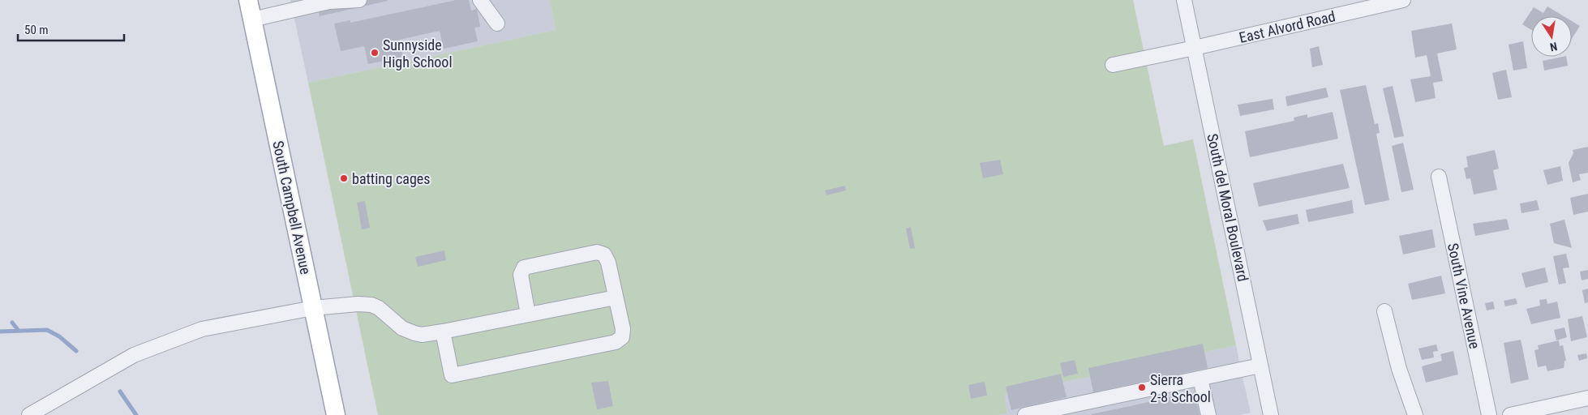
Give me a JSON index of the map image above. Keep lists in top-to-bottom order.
{
  "streets": {
    "main road": ["South Campbell Avenue"],
    "street": ["East Alvord Road", "South del Moral Boulevard", "South Vine Avenue"]
  },
  "crossings": [
    ["East Alvord Road", "South del Moral Boulevard"]
  ],
  "places": ["Sunnyside High School", "batting cages", "Sierra 2-8 School"],
  "scale_bar": "50 m",
  "north": "bottom"
}
